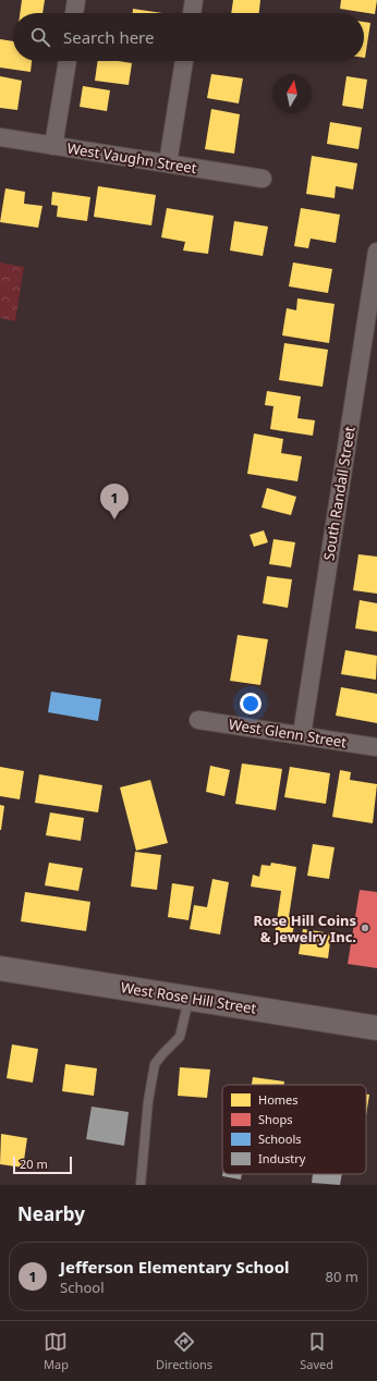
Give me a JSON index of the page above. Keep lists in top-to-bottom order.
{
  "streets": {
    "street": [
      "West Vaughn Street",
      "South Randall Street",
      "West Glenn Street",
      "West Rose Hill Street"
    ]
  },
  "crossings": [
    ["South Randall Street", "West Glenn Street"]
  ],
  "places": ["Rose Hill Coins & Jewelry Inc."],
  "legend": [
    "Homes",
    "Shops",
    "Schools",
    "Industry"
  ],
  "scale_bar": "20 m",
  "north": "top",
  "page": {
    "search": "Search here",
    "pins": "1",
    "scale": "20 m",
    "heading": "Nearby",
    "list": [
      {
        "mark": "1",
        "name": "Jefferson Elementary School",
        "note": "School",
        "value": "80 m"
      }
    ],
    "nav": ["Map", "Directions", "Saved"]
  }
}
